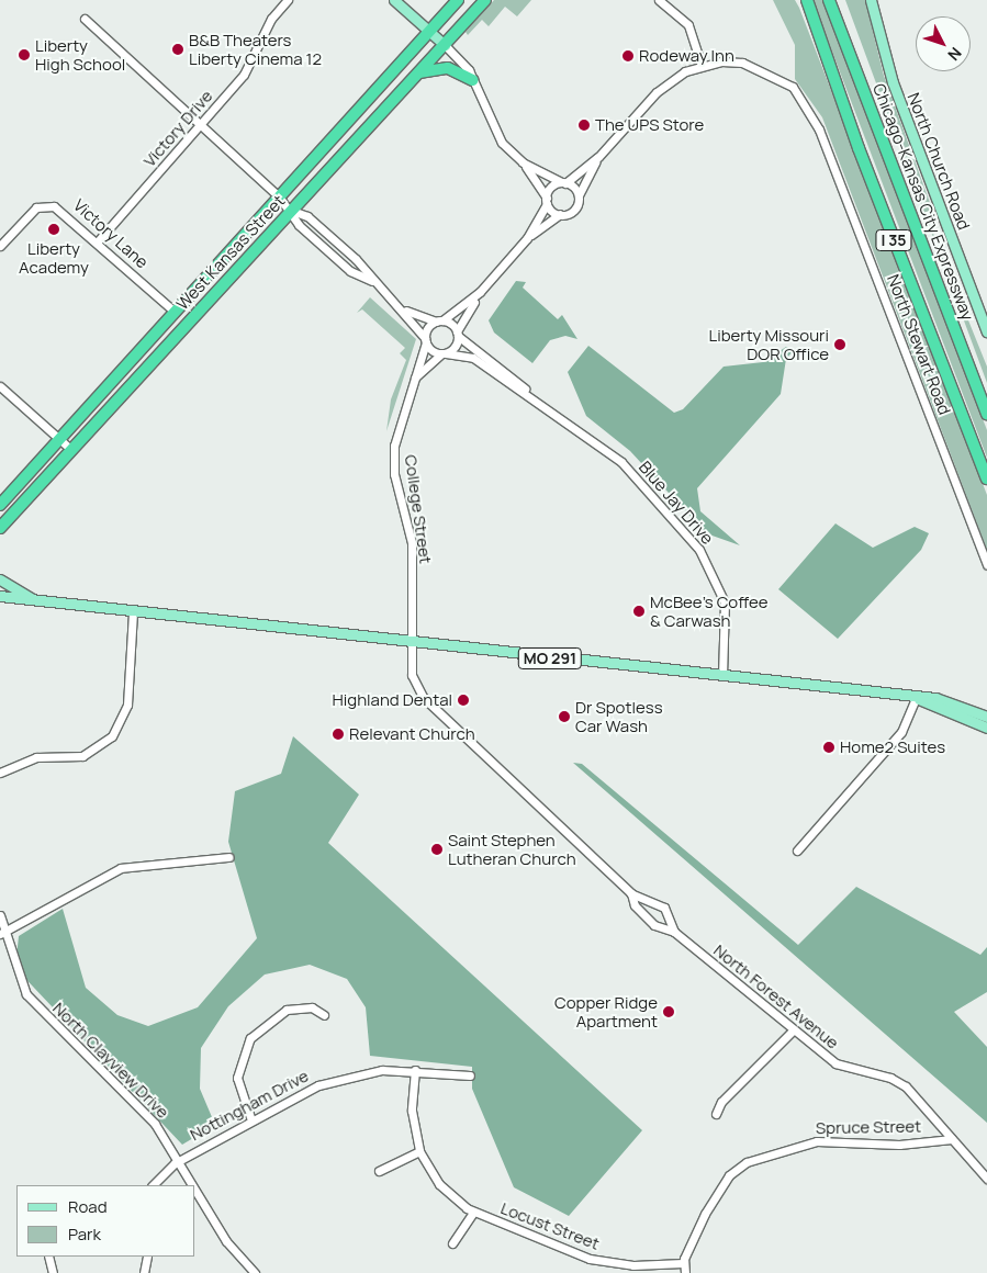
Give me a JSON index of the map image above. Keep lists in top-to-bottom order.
{
  "streets": {
    "highway": ["Chicago-Kansas City Expressway", "I 35", "West Kansas Street"],
    "main road": ["North Church Road", "MO 291"],
    "street": [
      "Victory Drive",
      "Victory Lane",
      "North Stewart Road",
      "Blue Jay Drive",
      "College Street",
      "North Forest Avenue",
      "North Clayview Drive",
      "Nottingham Drive",
      "Spruce Street",
      "Locust Street"
    ]
  },
  "crossings": [
    ["Victory Drive", "Victory Lane"],
    ["Victory Lane", "West Kansas Street"],
    ["Blue Jay Drive", "College Street"],
    ["Blue Jay Drive", "MO 291"],
    ["College Street", "MO 291"],
    ["College Street", "North Forest Avenue"],
    ["MO 291", "North Forest Avenue"],
    ["North Forest Avenue", "Spruce Street"],
    ["North Clayview Drive", "Nottingham Drive"],
    ["Nottingham Drive", "Locust Street"],
    ["Spruce Street", "Locust Street"]
  ],
  "places": [
    "B&B Theaters Liberty Cinema 12",
    "Liberty High School",
    "Rodeway Inn",
    "The UPS Store",
    "Liberty Academy",
    "Liberty Missouri DOR Office",
    "McBee's Coffee & Carwash",
    "Highland Dental",
    "Dr Spotless Car Wash",
    "Relevant Church",
    "Home2 Suites",
    "Saint Stephen Lutheran Church",
    "Copper Ridge Apartment"
  ],
  "legend": ["Road", "Park"],
  "north": "bottom right"
}
